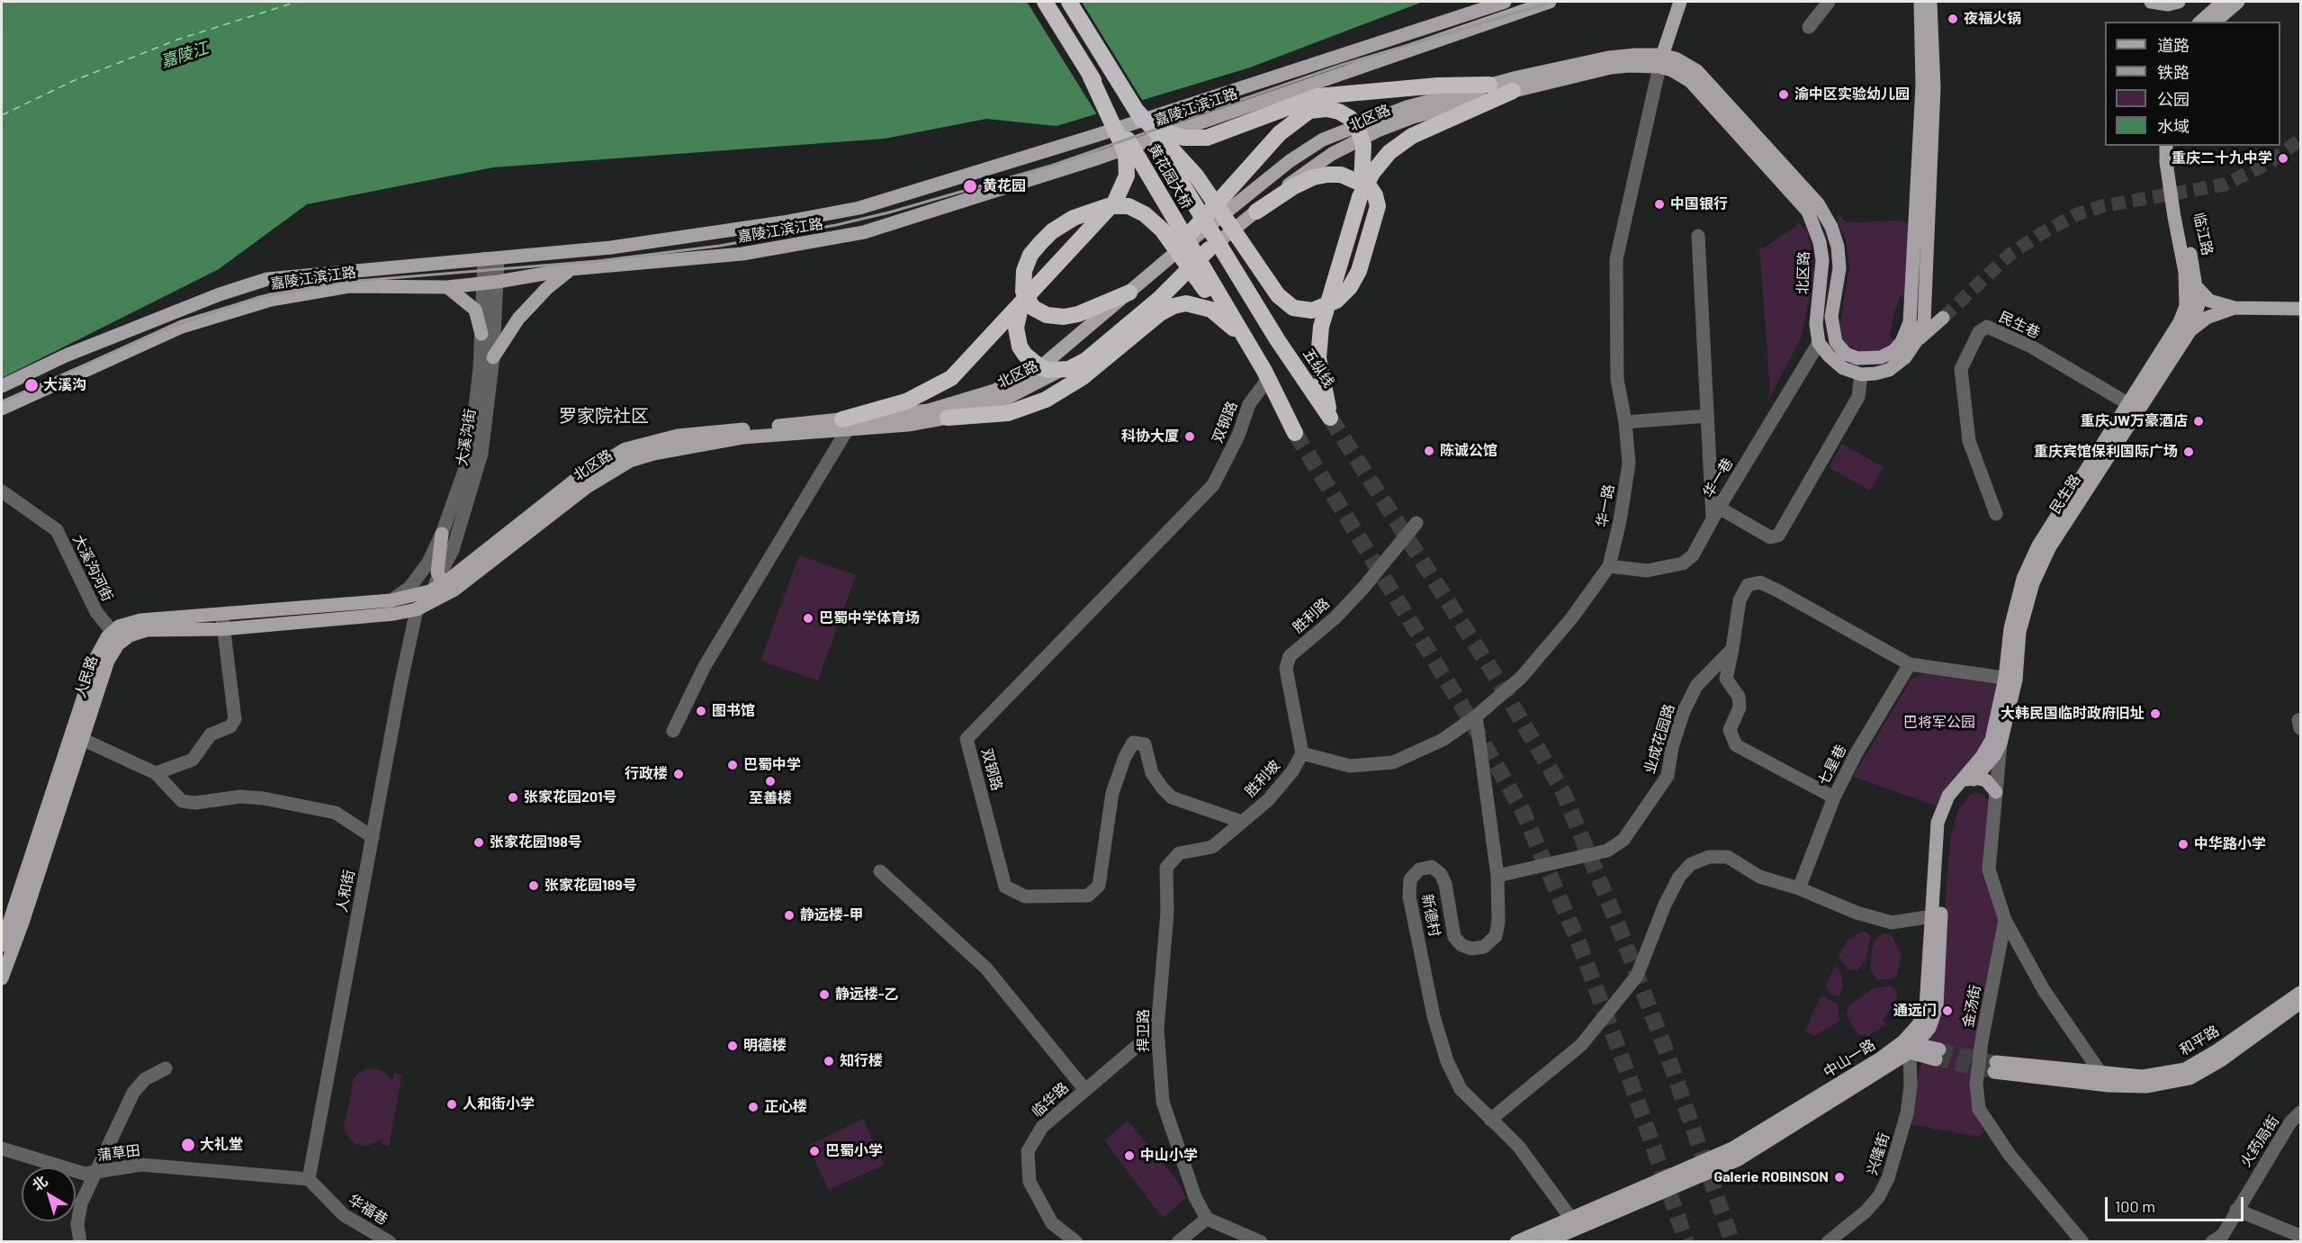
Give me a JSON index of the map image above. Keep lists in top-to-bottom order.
{
  "streets": {
    "highway": ["黄花园大桥", "五纵线"],
    "main road": [
      "嘉陵江滨江路",
      "北区路",
      "临江路",
      "民生路",
      "人民路",
      "和平路",
      "中山一路"
    ],
    "street": [
      "民生巷",
      "双钢路",
      "大溪沟街",
      "华一巷",
      "华一路",
      "大溪沟河街",
      "胜利路",
      "业成花园路",
      "七星巷",
      "胜利坡",
      "人和街",
      "新德村",
      "金汤街",
      "捍卫路",
      "临华路",
      "火药局街",
      "蒲草田",
      "兴隆街",
      "华福巷"
    ]
  },
  "crossings": [
    ["嘉陵江滨江路", "大溪沟街"],
    ["北区路", "大溪沟街"],
    ["北区路", "华一巷"],
    ["北区路", "华一路"],
    ["北区路", "人和街"],
    ["黄花园大桥", "五纵线"],
    ["黄花园大桥", "双钢路"],
    ["临江路", "民生路"],
    ["民生巷", "民生路"],
    ["双钢路", "胜利坡"],
    ["双钢路", "捍卫路"],
    ["华一巷", "华一路"],
    ["民生路", "金汤街"],
    ["民生路", "中山一路"],
    ["华一路", "胜利路"],
    ["华一路", "胜利坡"],
    ["华一路", "新德村"],
    ["大溪沟河街", "人民路"],
    ["胜利路", "胜利坡"],
    ["业成花园路", "新德村"],
    ["胜利坡", "捍卫路"],
    ["人和街", "蒲草田"],
    ["人和街", "华福巷"],
    ["新德村", "中山一路"],
    ["金汤街", "中山一路"],
    ["捍卫路", "临华路"],
    ["中山一路", "兴隆街"],
    ["蒲草田", "华福巷"]
  ],
  "districts": ["罗家院社区"],
  "water": ["嘉陵江"],
  "parks": ["巴将军公园"],
  "places": [
    "夜福火锅",
    "渝中区实验幼儿园",
    "重庆二十九中学",
    "黄花园",
    "中国银行",
    "大溪沟",
    "重庆JW万豪酒店",
    "科协大厦",
    "陈诚公馆",
    "重庆宾馆保利国际广场",
    "巴蜀中学体育场",
    "图书馆",
    "大韩民国临时政府旧址",
    "巴蜀中学",
    "行政楼",
    "至善楼",
    "张家花园201号",
    "张家花园198号",
    "中华路小学",
    "张家花园189号",
    "静远楼-甲",
    "静远楼-乙",
    "通远门",
    "明德楼",
    "知行楼",
    "人和街小学",
    "正心楼",
    "大礼堂",
    "巴蜀小学",
    "中山小学",
    "Galerie ROBINSON"
  ],
  "legend": [
    "道路",
    "铁路",
    "公园",
    "水域"
  ],
  "scale_bar": "100 m",
  "north": "top left"
}
